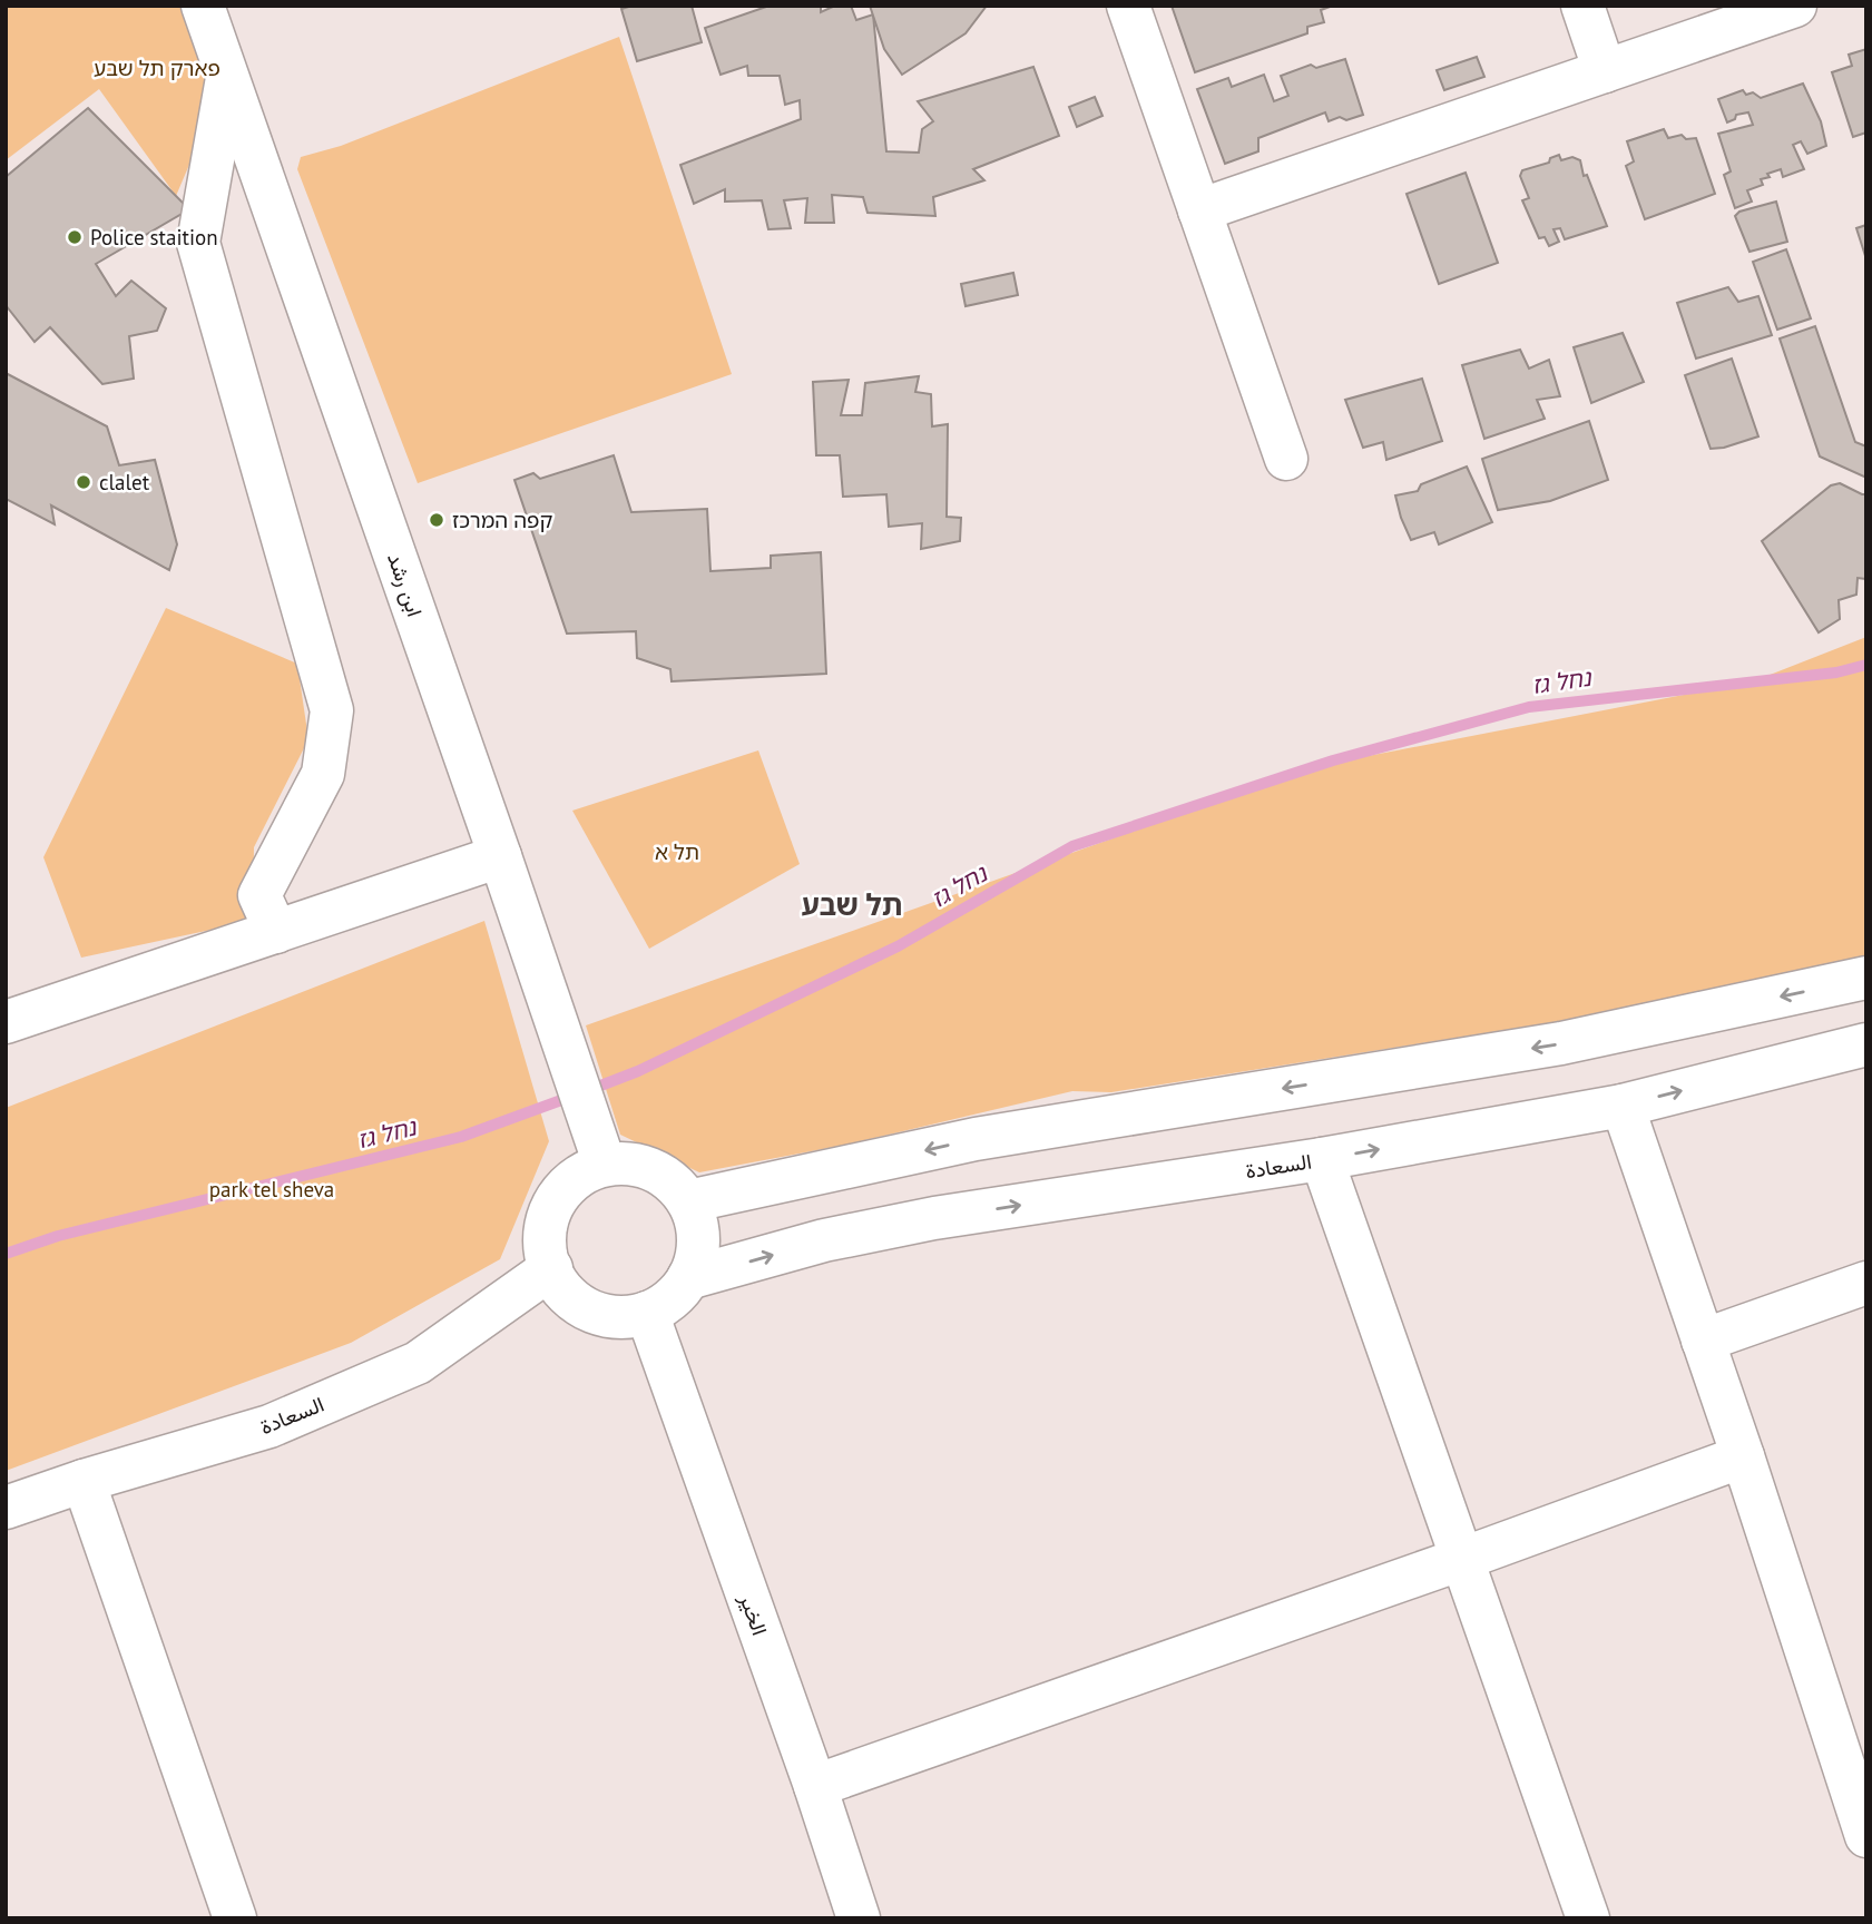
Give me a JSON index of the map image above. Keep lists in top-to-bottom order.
{
  "streets": {
    "street": ["ابن رشد", "السعادة", "الخير"]
  },
  "crossings": [
    ["ابن رشد", "السعادة"],
    ["ابن رشد", "الخير"],
    ["السعادة", "الخير"]
  ],
  "districts": ["תל שבע"],
  "water": ["נחל גז"],
  "parks": ["פארק תל שבע", "תל א", "park tel sheva"],
  "places": ["Police staition", "clalet", "קפה המרכז"]
}
